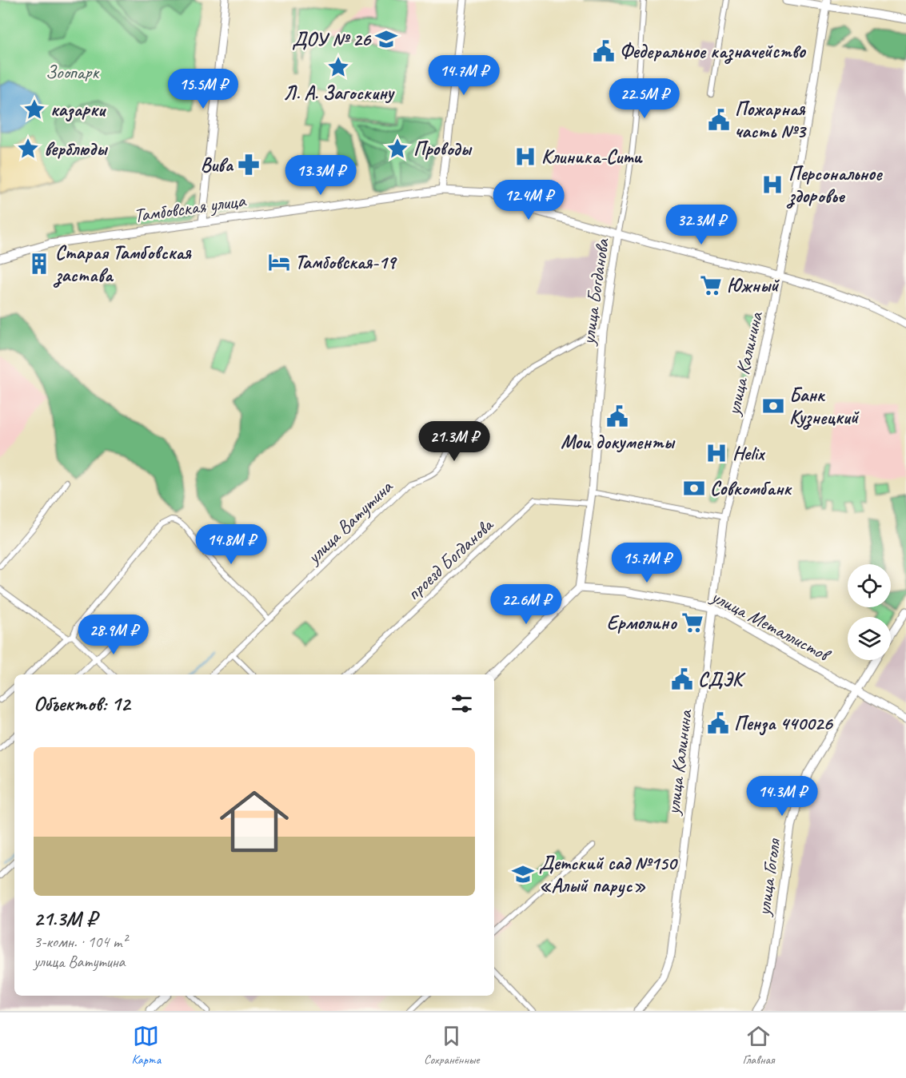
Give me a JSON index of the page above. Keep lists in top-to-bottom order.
{
  "streets": {
    "main road": [
      "Тамбовская улица",
      "улица Богданова",
      "улица Калинина",
      "улица Металлистов",
      "улица Гоголя"
    ],
    "street": ["улица Ватутина", "проезд Богданова"]
  },
  "crossings": [
    ["Тамбовская улица", "улица Богданова"],
    ["Тамбовская улица", "улица Калинина"],
    ["улица Богданова", "улица Ватутина"],
    ["улица Богданова", "проезд Богданова"],
    ["улица Богданова", "улица Металлистов"],
    ["улица Калинина", "улица Металлистов"],
    ["улица Металлистов", "улица Гоголя"]
  ],
  "parks": ["Зоопарк"],
  "places": {
    "school or university": ["ДОУ № 26", "Детский сад №150 «Алый парус»"],
    "public building": [
      "Федеральное казначейство",
      "Пожарная часть №3",
      "Мои документы",
      "СДЭК",
      "Пенза 440026"
    ],
    "place": [
      "Л. А. Загоскину",
      "казарки",
      "верблюды",
      "Проводы"
    ],
    "hospital": ["Клиника-Сити", "Персональное здоровье", "Helix"],
    "pharmacy": ["Вива"],
    "hotel": ["Тамбовская-19"],
    "building": ["Старая Тамбовская застава"],
    "supermarket": ["Южный", "Ермолино"],
    "bank": ["Банк Кузнецкий", "Совкомбанк"]
  },
  "page": {
    "price": [
      "14.7M ₽",
      "15.5M ₽",
      "22.5M ₽",
      "13.3M ₽",
      "12.4M ₽",
      "32.3M ₽",
      "21.3M ₽",
      "14.8M ₽",
      "15.7M ₽",
      "22.6M ₽",
      "28.9M ₽",
      "14.3M ₽"
    ],
    "heading": "Объектов: 12",
    "list": [
      {
        "name": "21.3M ₽",
        "note": "3-комн. · 104 m² · улица Ватутина"
      }
    ],
    "tabs": ["Карта", "Сохранённые", "Главная"]
  }
}
